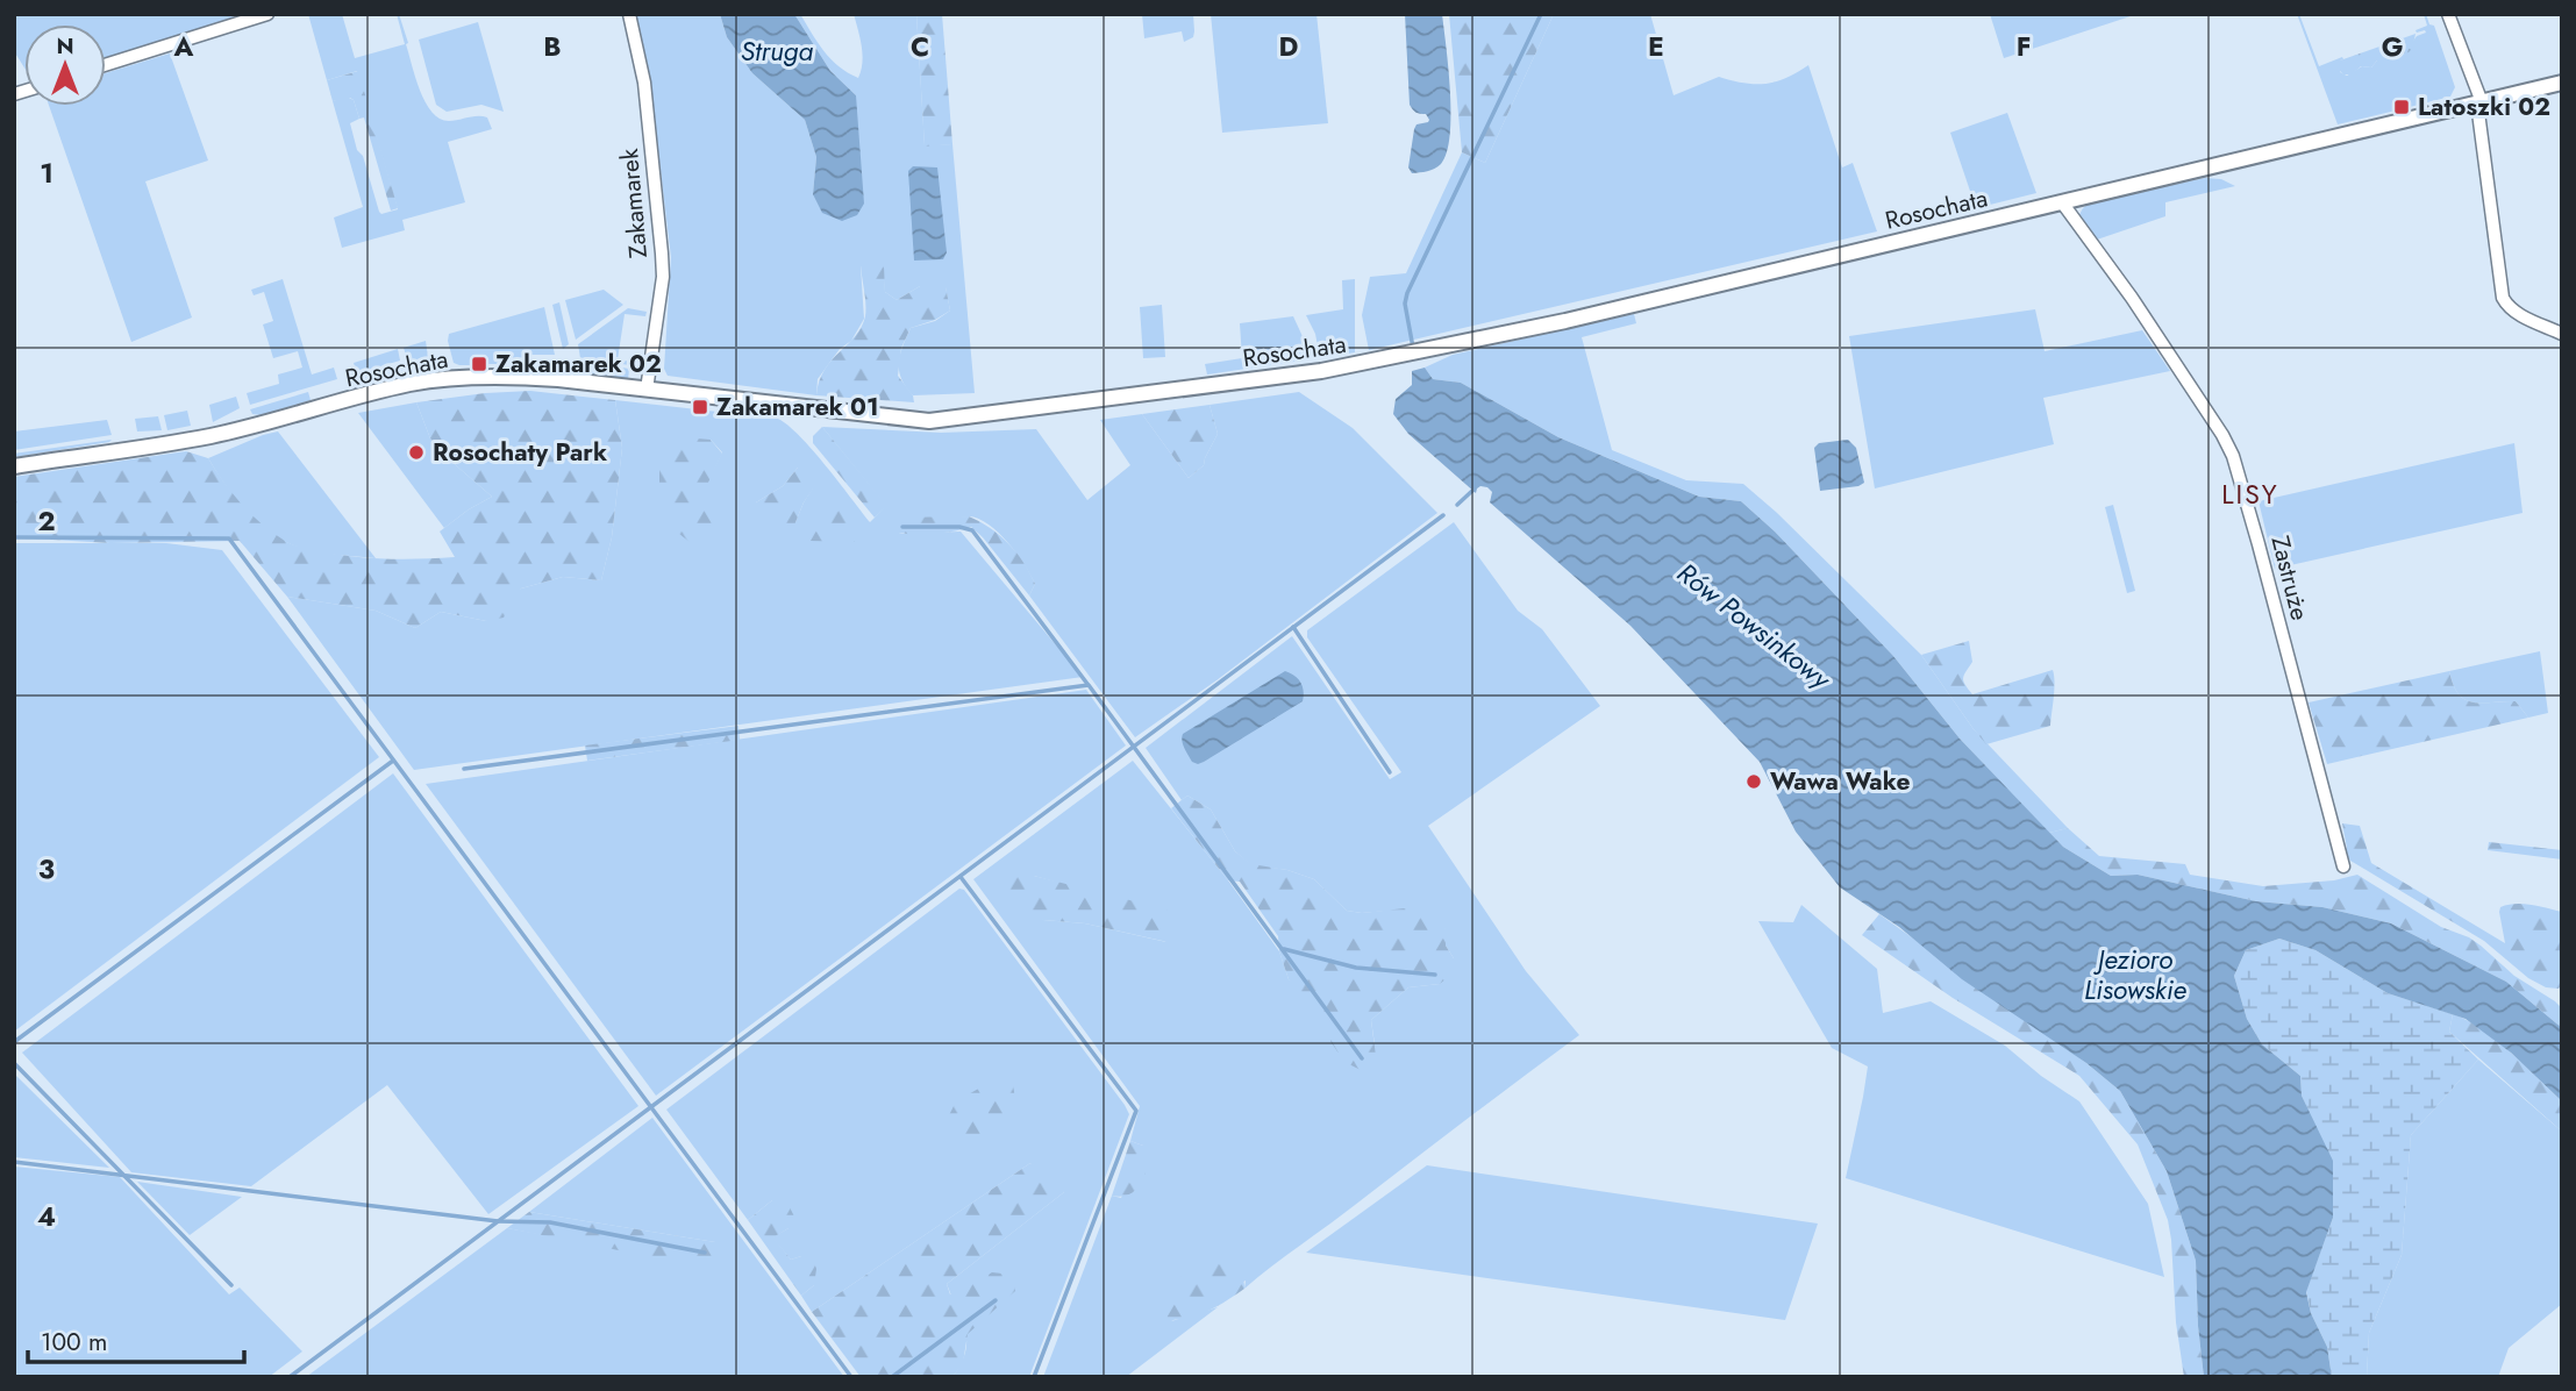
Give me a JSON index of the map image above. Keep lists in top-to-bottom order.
{
  "streets": {
    "street": ["Zakamarek", "Rosochata", "Zastruże"]
  },
  "crossings": [
    ["Zakamarek", "Rosochata"],
    ["Rosochata", "Zastruże"]
  ],
  "districts": ["LISY"],
  "water": ["Struga", "Rów Powsinkowy", "Jezioro Lisowskie"],
  "places": {
    "transit": ["Latoszki 02", "Zakamarek 02", "Zakamarek 01"],
    "other": ["Rosochaty Park", "Wawa Wake"]
  },
  "scale_bar": "100 m",
  "north": "top",
  "grid": {
    "columns": [
      "A",
      "B",
      "C",
      "D",
      "E",
      "F",
      "G"
    ],
    "rows": [
      "1",
      "2",
      "3",
      "4"
    ]
  }
}
